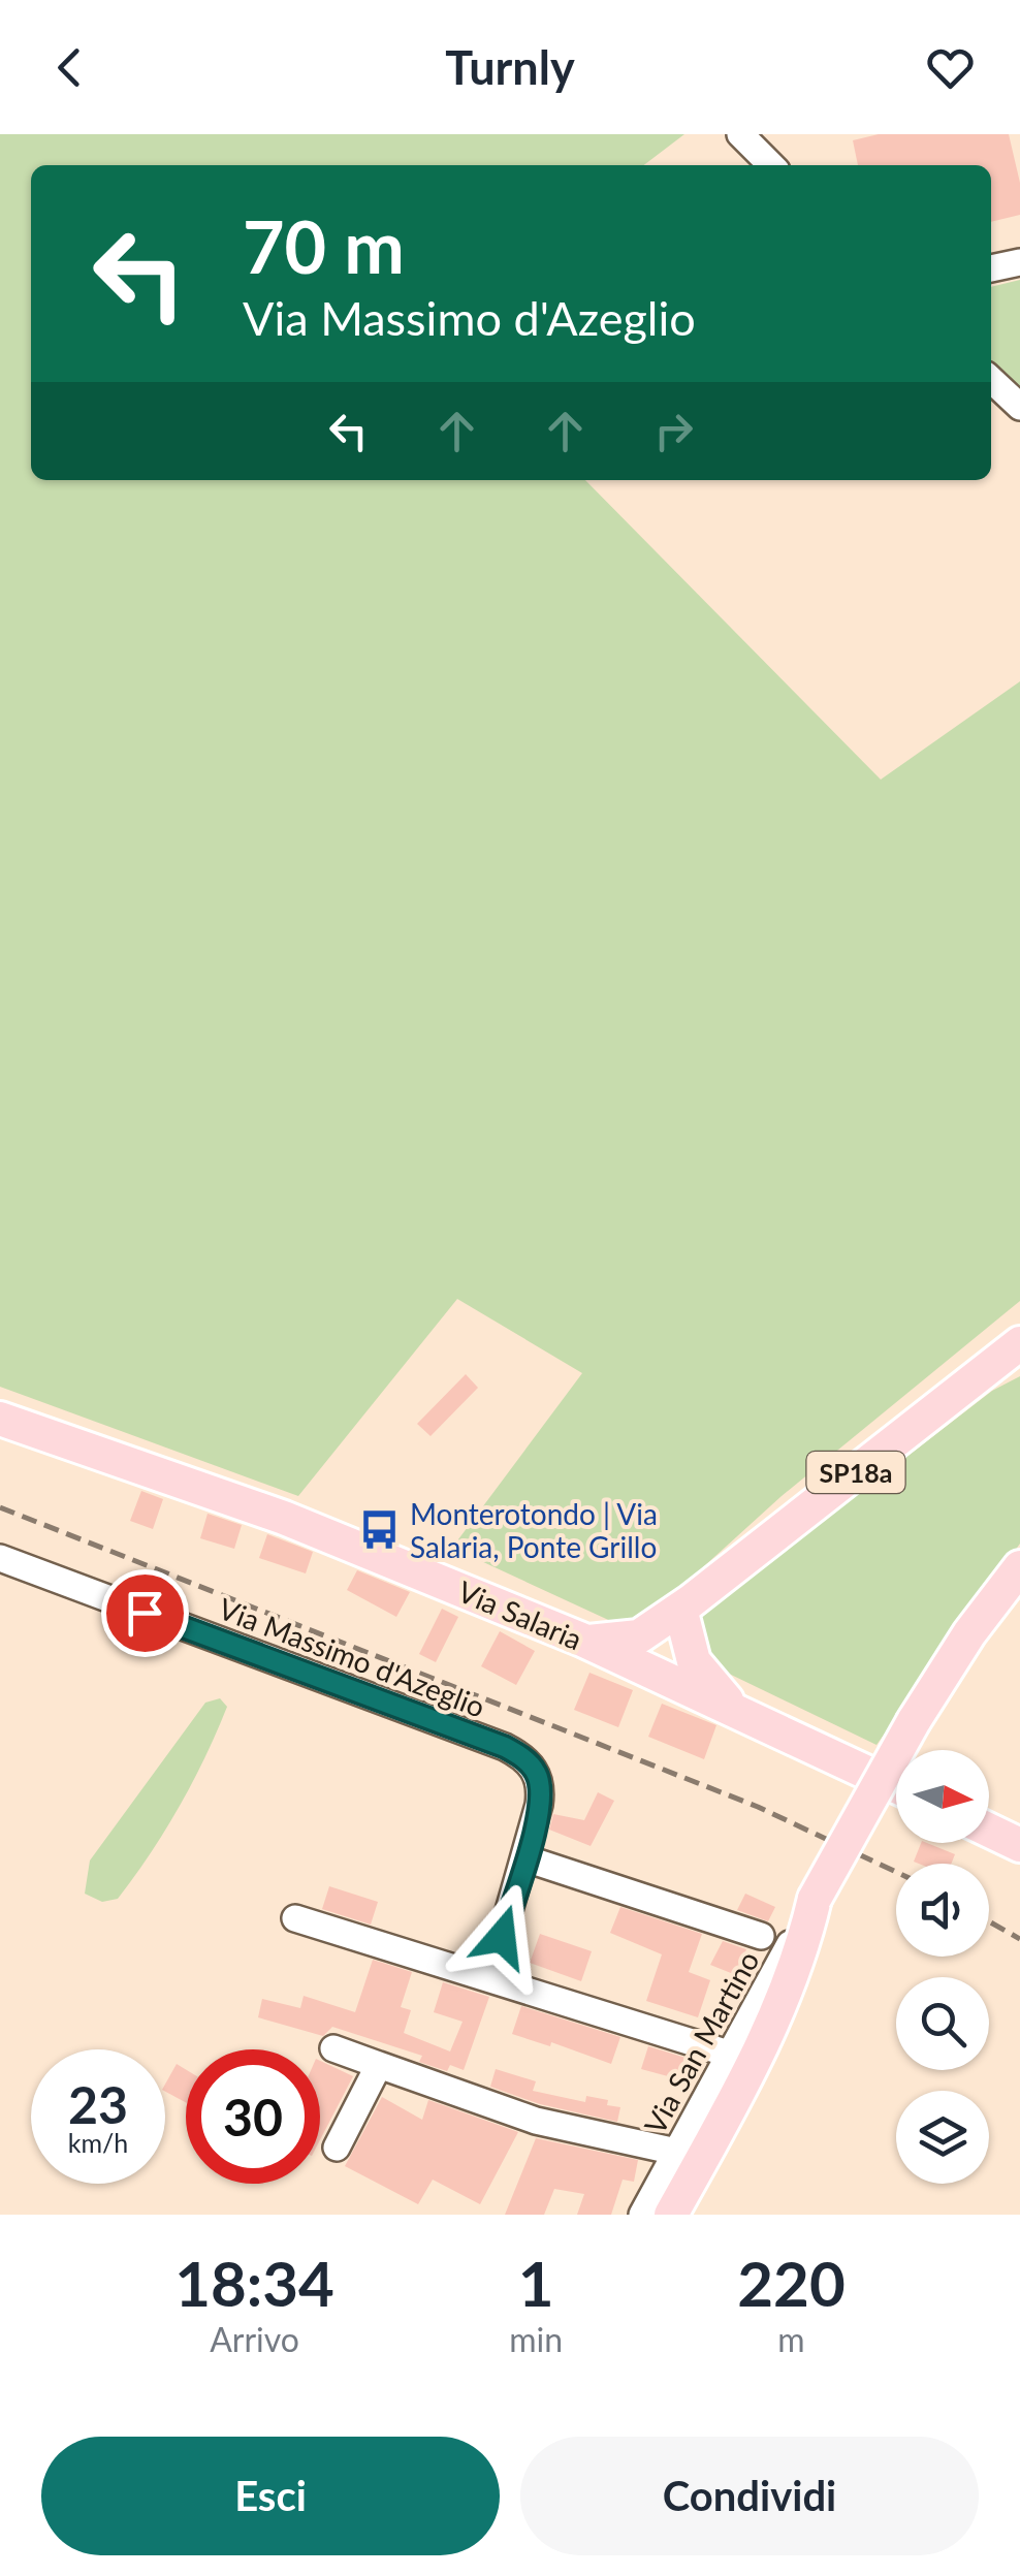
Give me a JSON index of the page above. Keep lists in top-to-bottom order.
{
  "streets": {
    "main road": ["SP18a", "Via Salaria"],
    "street": ["Via Massimo d'Azeglio", "Via San Martino"]
  },
  "places": {
    "bus stop": ["Monterotondo | Via Salaria, Ponte Grillo"]
  },
  "north": "right",
  "page": {
    "header": "Turnly",
    "turn": ["70 m", "Via Massimo d'Azeglio"],
    "speed": "23 km/h",
    "limit": "30",
    "eta": [
      "18:34",
      "Arrivo",
      "1",
      "min",
      "220",
      "m"
    ],
    "buttons": ["Esci", "Condividi"]
  }
}
